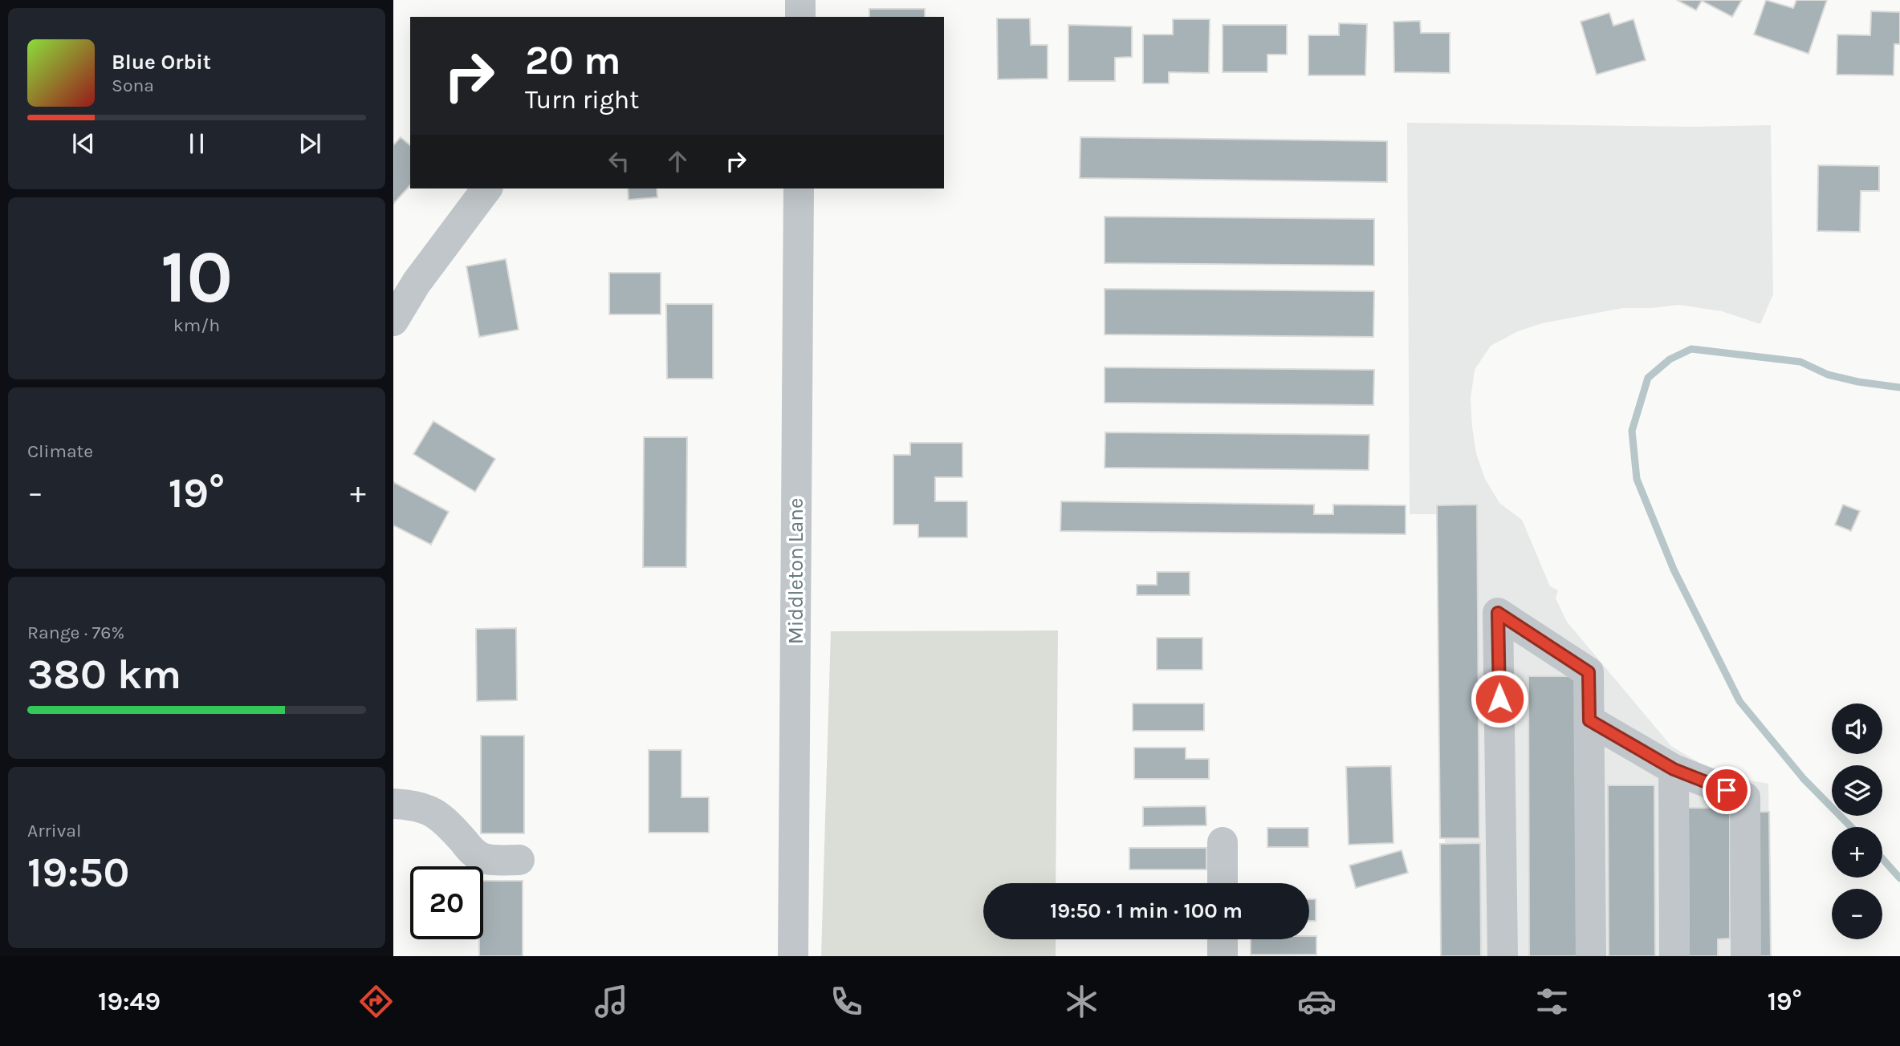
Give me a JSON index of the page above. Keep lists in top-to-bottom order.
{
  "streets": {
    "street": ["Middleton Lane"]
  },
  "page": {
    "turn": ["20 m", "Turn right"],
    "song": ["Blue Orbit", "Sona"],
    "tile": [
      ["10", "km/h"],
      "Climate",
      ["Range · 76%", "380 km"],
      ["Arrival", "19:50"]
    ],
    "heat": ["−", "19°", "+"],
    "map_buttons": ["+", "−"],
    "limit": "20",
    "trip": "19:50 · 1 min · 100 m",
    "tabs": ["19:49", "19°"]
  }
}
